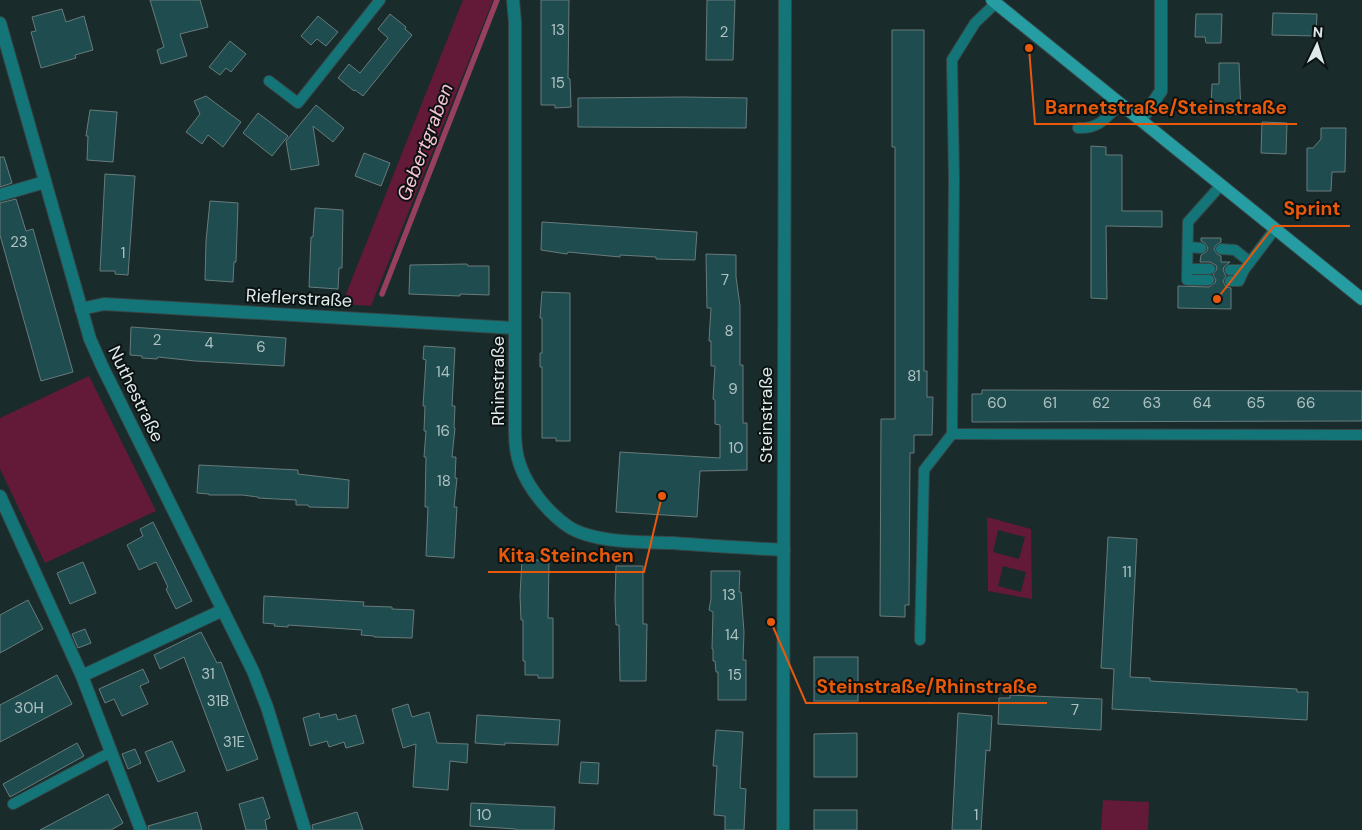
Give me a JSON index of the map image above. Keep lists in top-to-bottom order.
{
  "streets": {
    "street": [
      "Rieflerstraße",
      "Rhinstraße",
      "Nuthestraße",
      "Steinstraße"
    ]
  },
  "crossings": [
    ["Rieflerstraße", "Rhinstraße"],
    ["Rieflerstraße", "Nuthestraße"],
    ["Rhinstraße", "Steinstraße"]
  ],
  "water": ["Gebertgraben"],
  "places": [
    "Barnetstraße/Steinstraße",
    "Sprint",
    "Kita Steinchen",
    "Steinstraße/Rhinstraße"
  ],
  "house_numbers": [
    "13",
    "2",
    "15",
    "23",
    "1",
    "7",
    "8",
    "2",
    "4",
    "6",
    "14",
    "81",
    "9",
    "60",
    "61",
    "62",
    "63",
    "64",
    "65",
    "66",
    "16",
    "10",
    "18",
    "11",
    "13",
    "14",
    "31",
    "15",
    "31B",
    "30H",
    "7",
    "31E",
    "10",
    "1"
  ],
  "north": "top"
}
